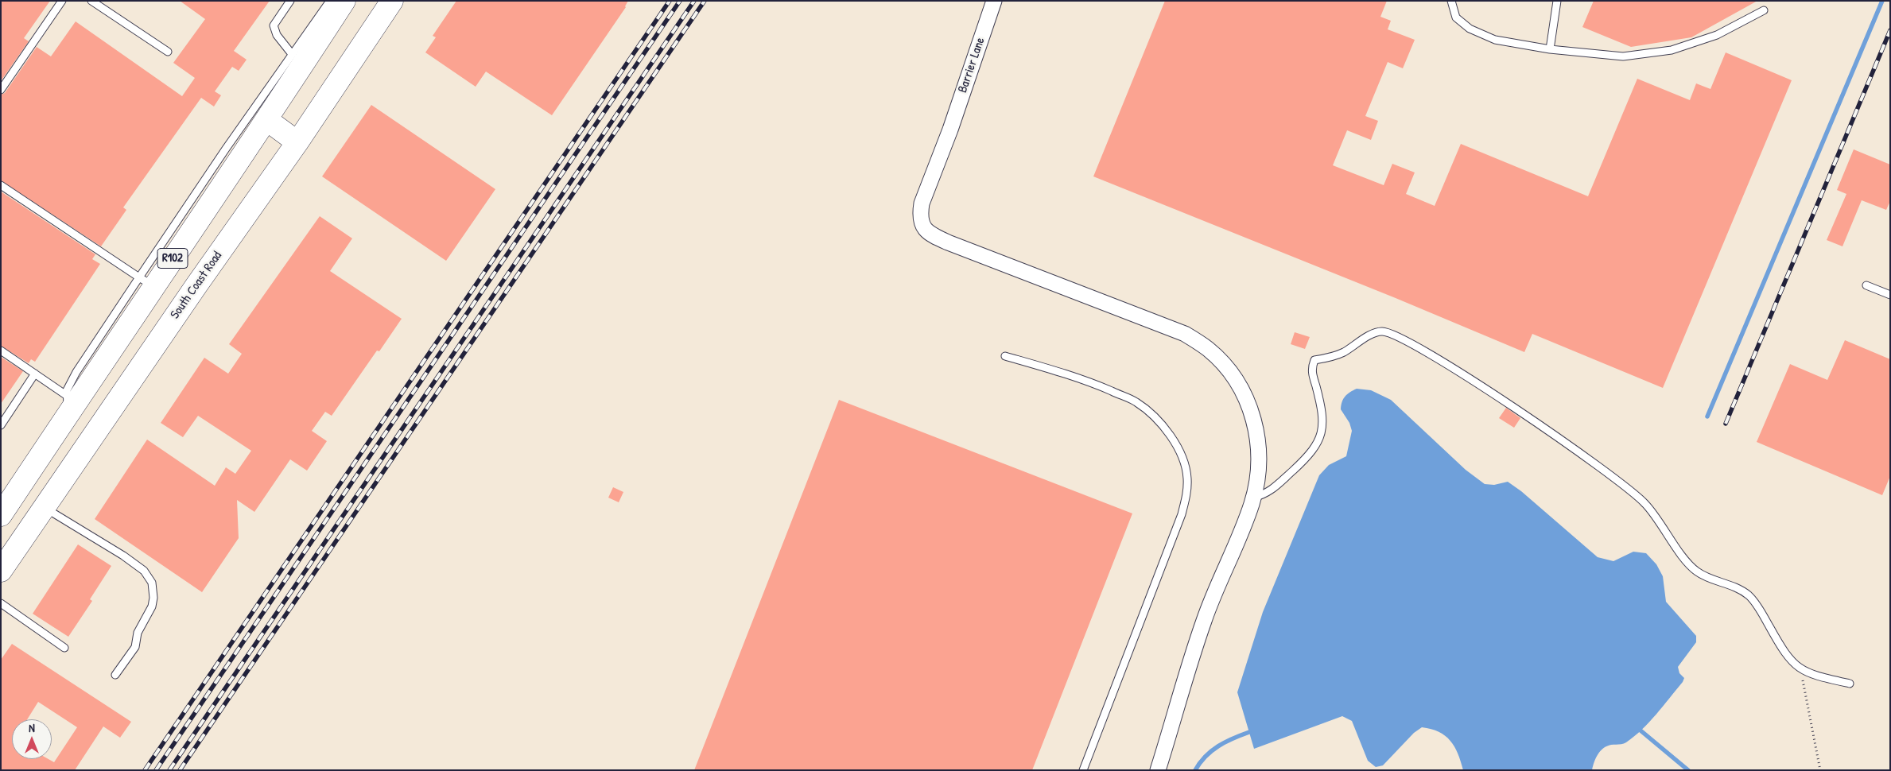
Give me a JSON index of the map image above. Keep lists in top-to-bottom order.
{
  "streets": {
    "highway": ["R102", "South Coast Road"],
    "street": ["Barrier Lane"]
  },
  "north": "top"
}
